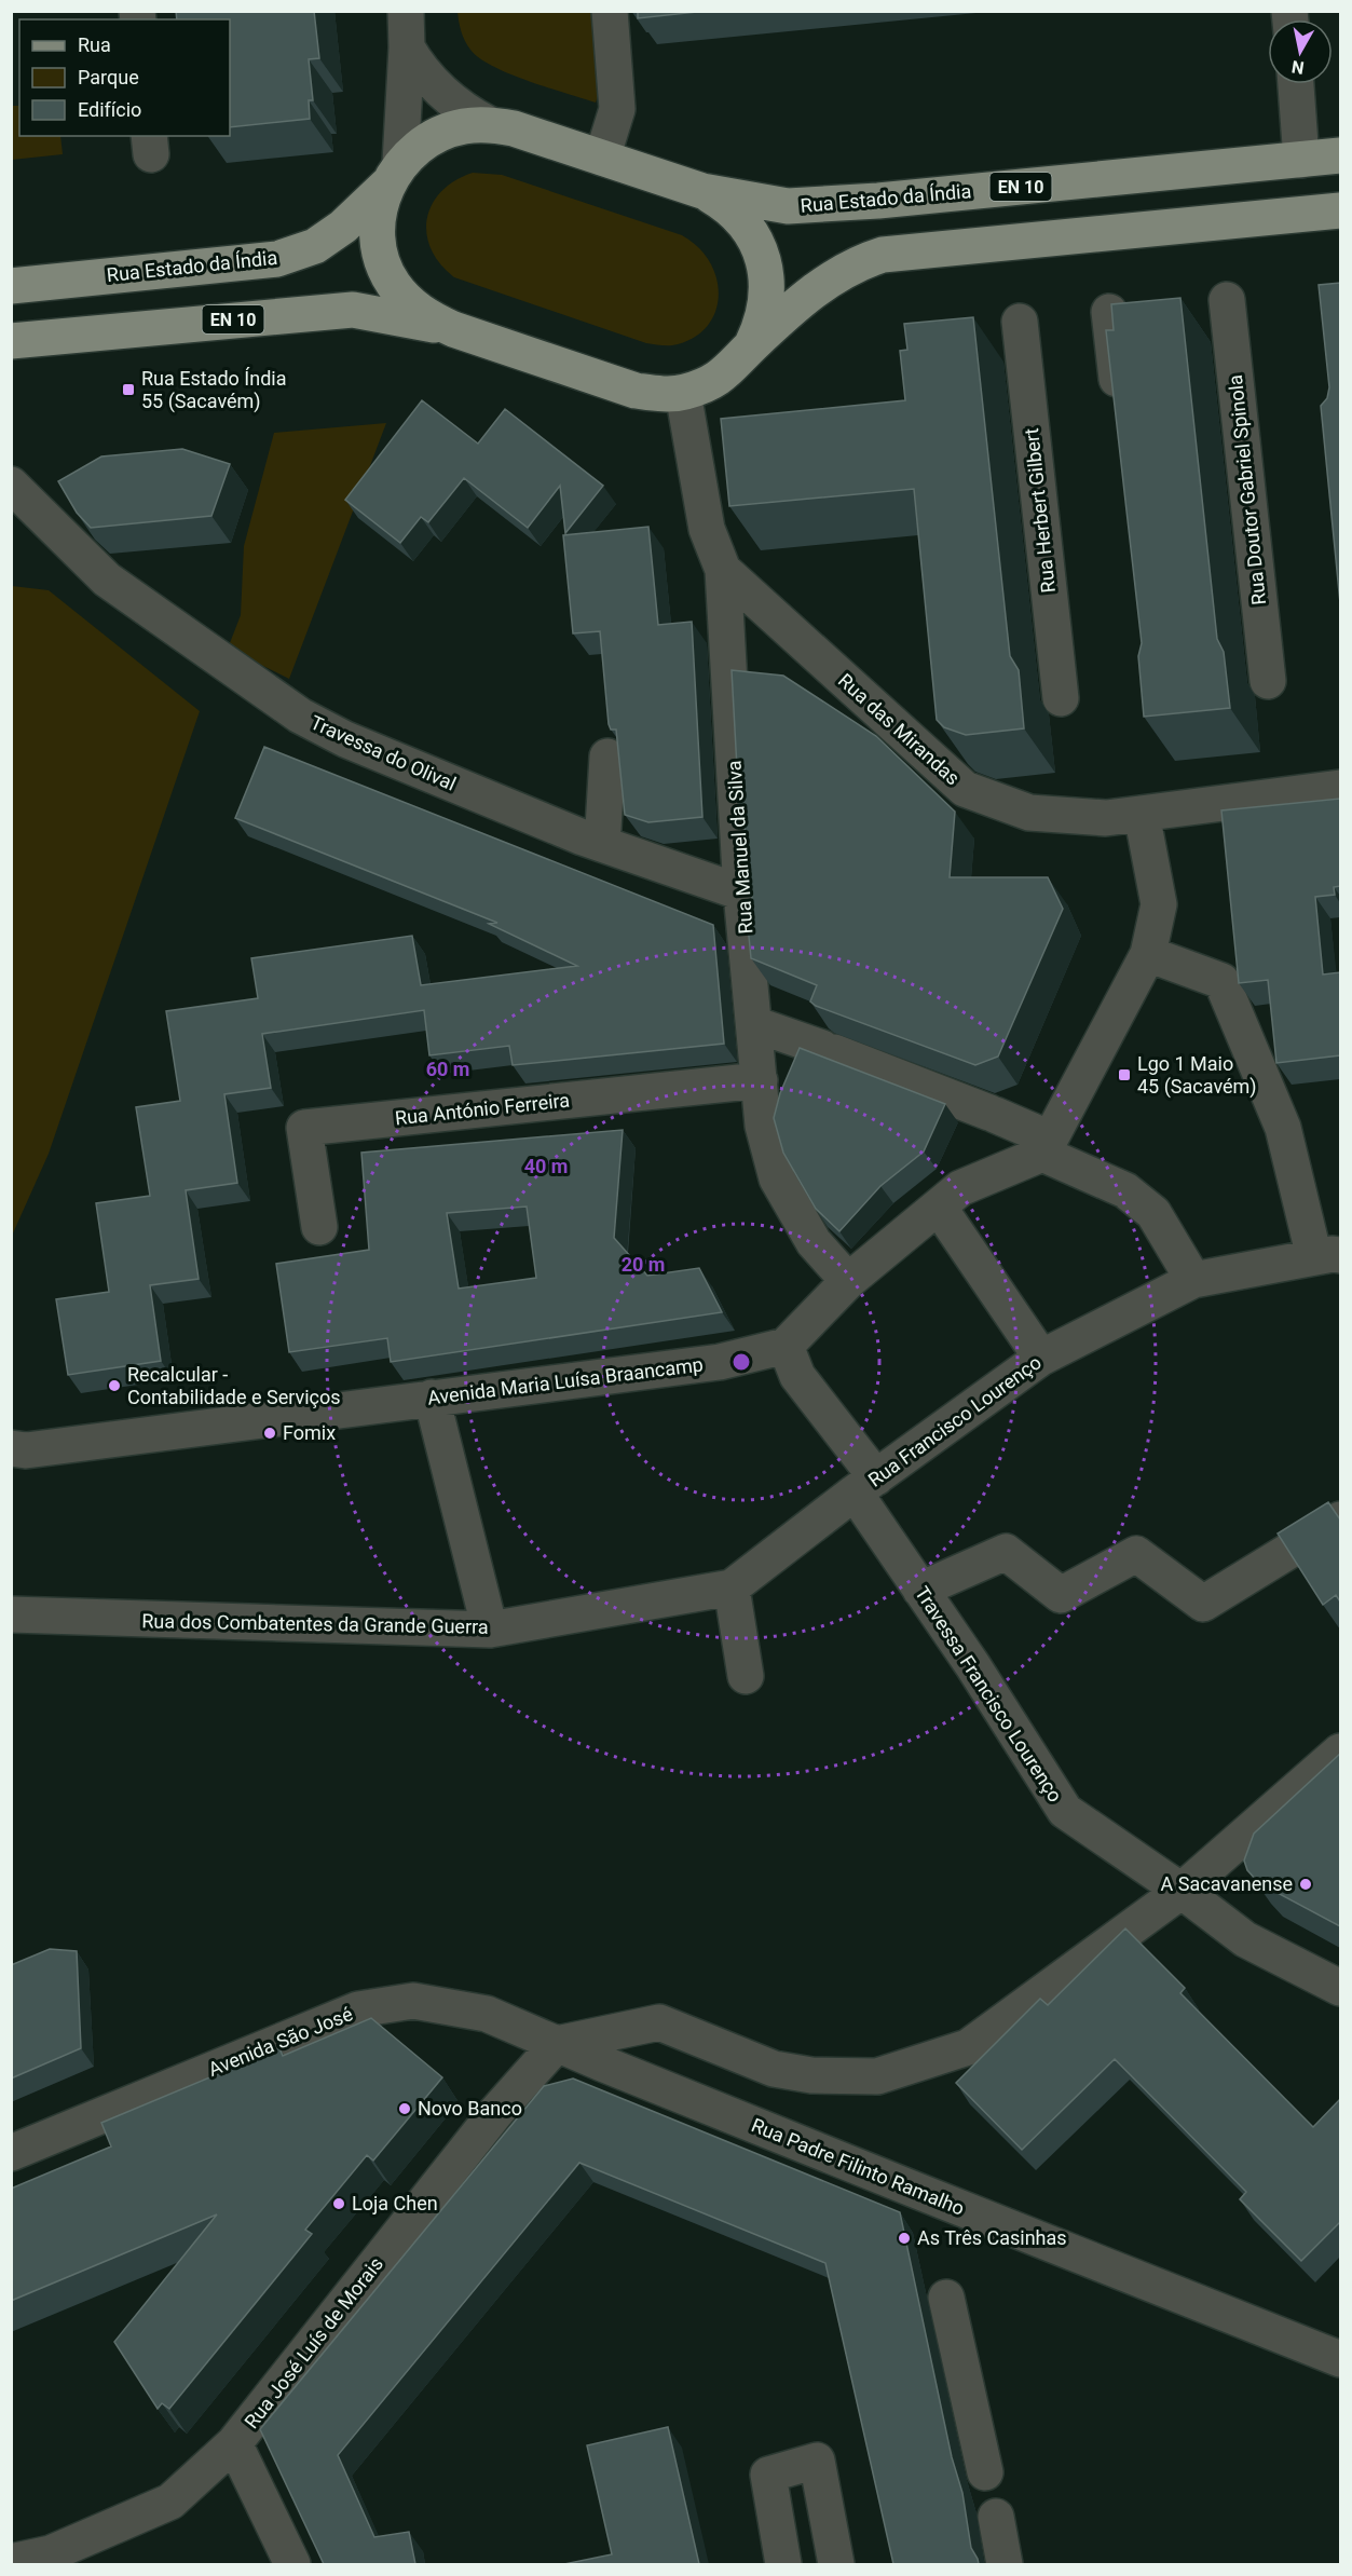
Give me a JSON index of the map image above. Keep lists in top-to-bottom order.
{
  "streets": {
    "main road": ["EN 10", "Rua Estado da Índia"],
    "street": [
      "Rua Doutor Gabriel Spinola",
      "Rua Herbert Gilbert",
      "Rua das Mirandas",
      "Travessa do Olival",
      "Rua Manuel da Silva",
      "Rua António Ferreira",
      "Avenida Maria Luísa Braancamp",
      "Rua Francisco Lourenço",
      "Rua dos Combatentes da Grande Guerra",
      "Travessa Francisco Lourenço",
      "Avenida São José",
      "Rua Padre Filinto Ramalho",
      "Rua José Luís de Morais"
    ]
  },
  "crossings": [
    ["Rua Estado da Índia", "Rua Manuel da Silva"],
    ["Rua das Mirandas", "Rua Manuel da Silva"],
    ["Travessa do Olival", "Rua Manuel da Silva"],
    ["Rua Manuel da Silva", "Rua António Ferreira"],
    ["Avenida Maria Luísa Braancamp", "Travessa Francisco Lourenço"],
    ["Rua Francisco Lourenço", "Rua dos Combatentes da Grande Guerra"],
    ["Rua Francisco Lourenço", "Travessa Francisco Lourenço"],
    ["Avenida São José", "Rua Padre Filinto Ramalho"],
    ["Avenida São José", "Rua José Luís de Morais"],
    ["Rua Padre Filinto Ramalho", "Rua José Luís de Morais"]
  ],
  "places": {
    "transit": ["Rua Estado Índia 55 (Sacavém)", "Lgo 1 Maio 45 (Sacavém)"],
    "other": [
      "Recalcular - Contabilidade e Serviços",
      "Fomix",
      "A Sacavanense",
      "Novo Banco",
      "Loja Chen",
      "As Três Casinhas"
    ]
  },
  "legend": ["Rua", "Parque", "Edifício"],
  "north": "bottom",
  "rings": ["60 m", "40 m", "20 m"]
}
